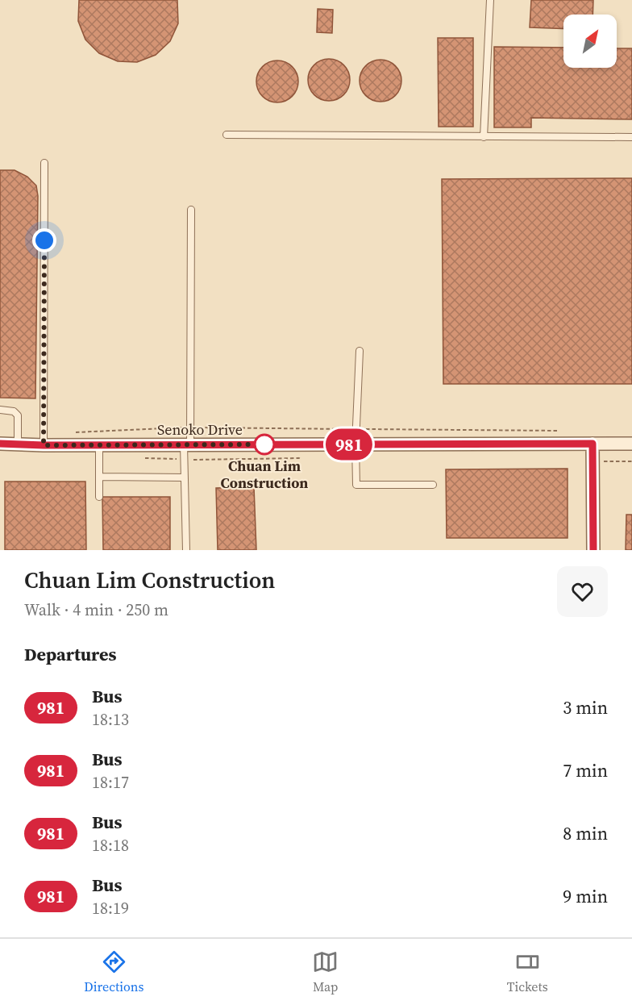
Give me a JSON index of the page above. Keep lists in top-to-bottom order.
{
  "streets": {
    "street": ["Senoko Drive"]
  },
  "places": ["Chuan Lim Construction"],
  "lines": ["bus line 981"],
  "north": "top right",
  "page": {
    "on_map": "981",
    "heading": [
      ["Chuan Lim Construction", "Walk · 4 min · 250 m"],
      "Departures"
    ],
    "list": [
      {
        "mark": "981",
        "name": "Bus",
        "note": "18:13",
        "value": "3 min"
      },
      {
        "mark": "981",
        "name": "Bus",
        "note": "18:17",
        "value": "7 min"
      },
      {
        "mark": "981",
        "name": "Bus",
        "note": "18:18",
        "value": "8 min"
      },
      {
        "mark": "981",
        "name": "Bus",
        "note": "18:19",
        "value": "9 min"
      }
    ],
    "tabs": ["Directions", "Map", "Tickets"]
  }
}
